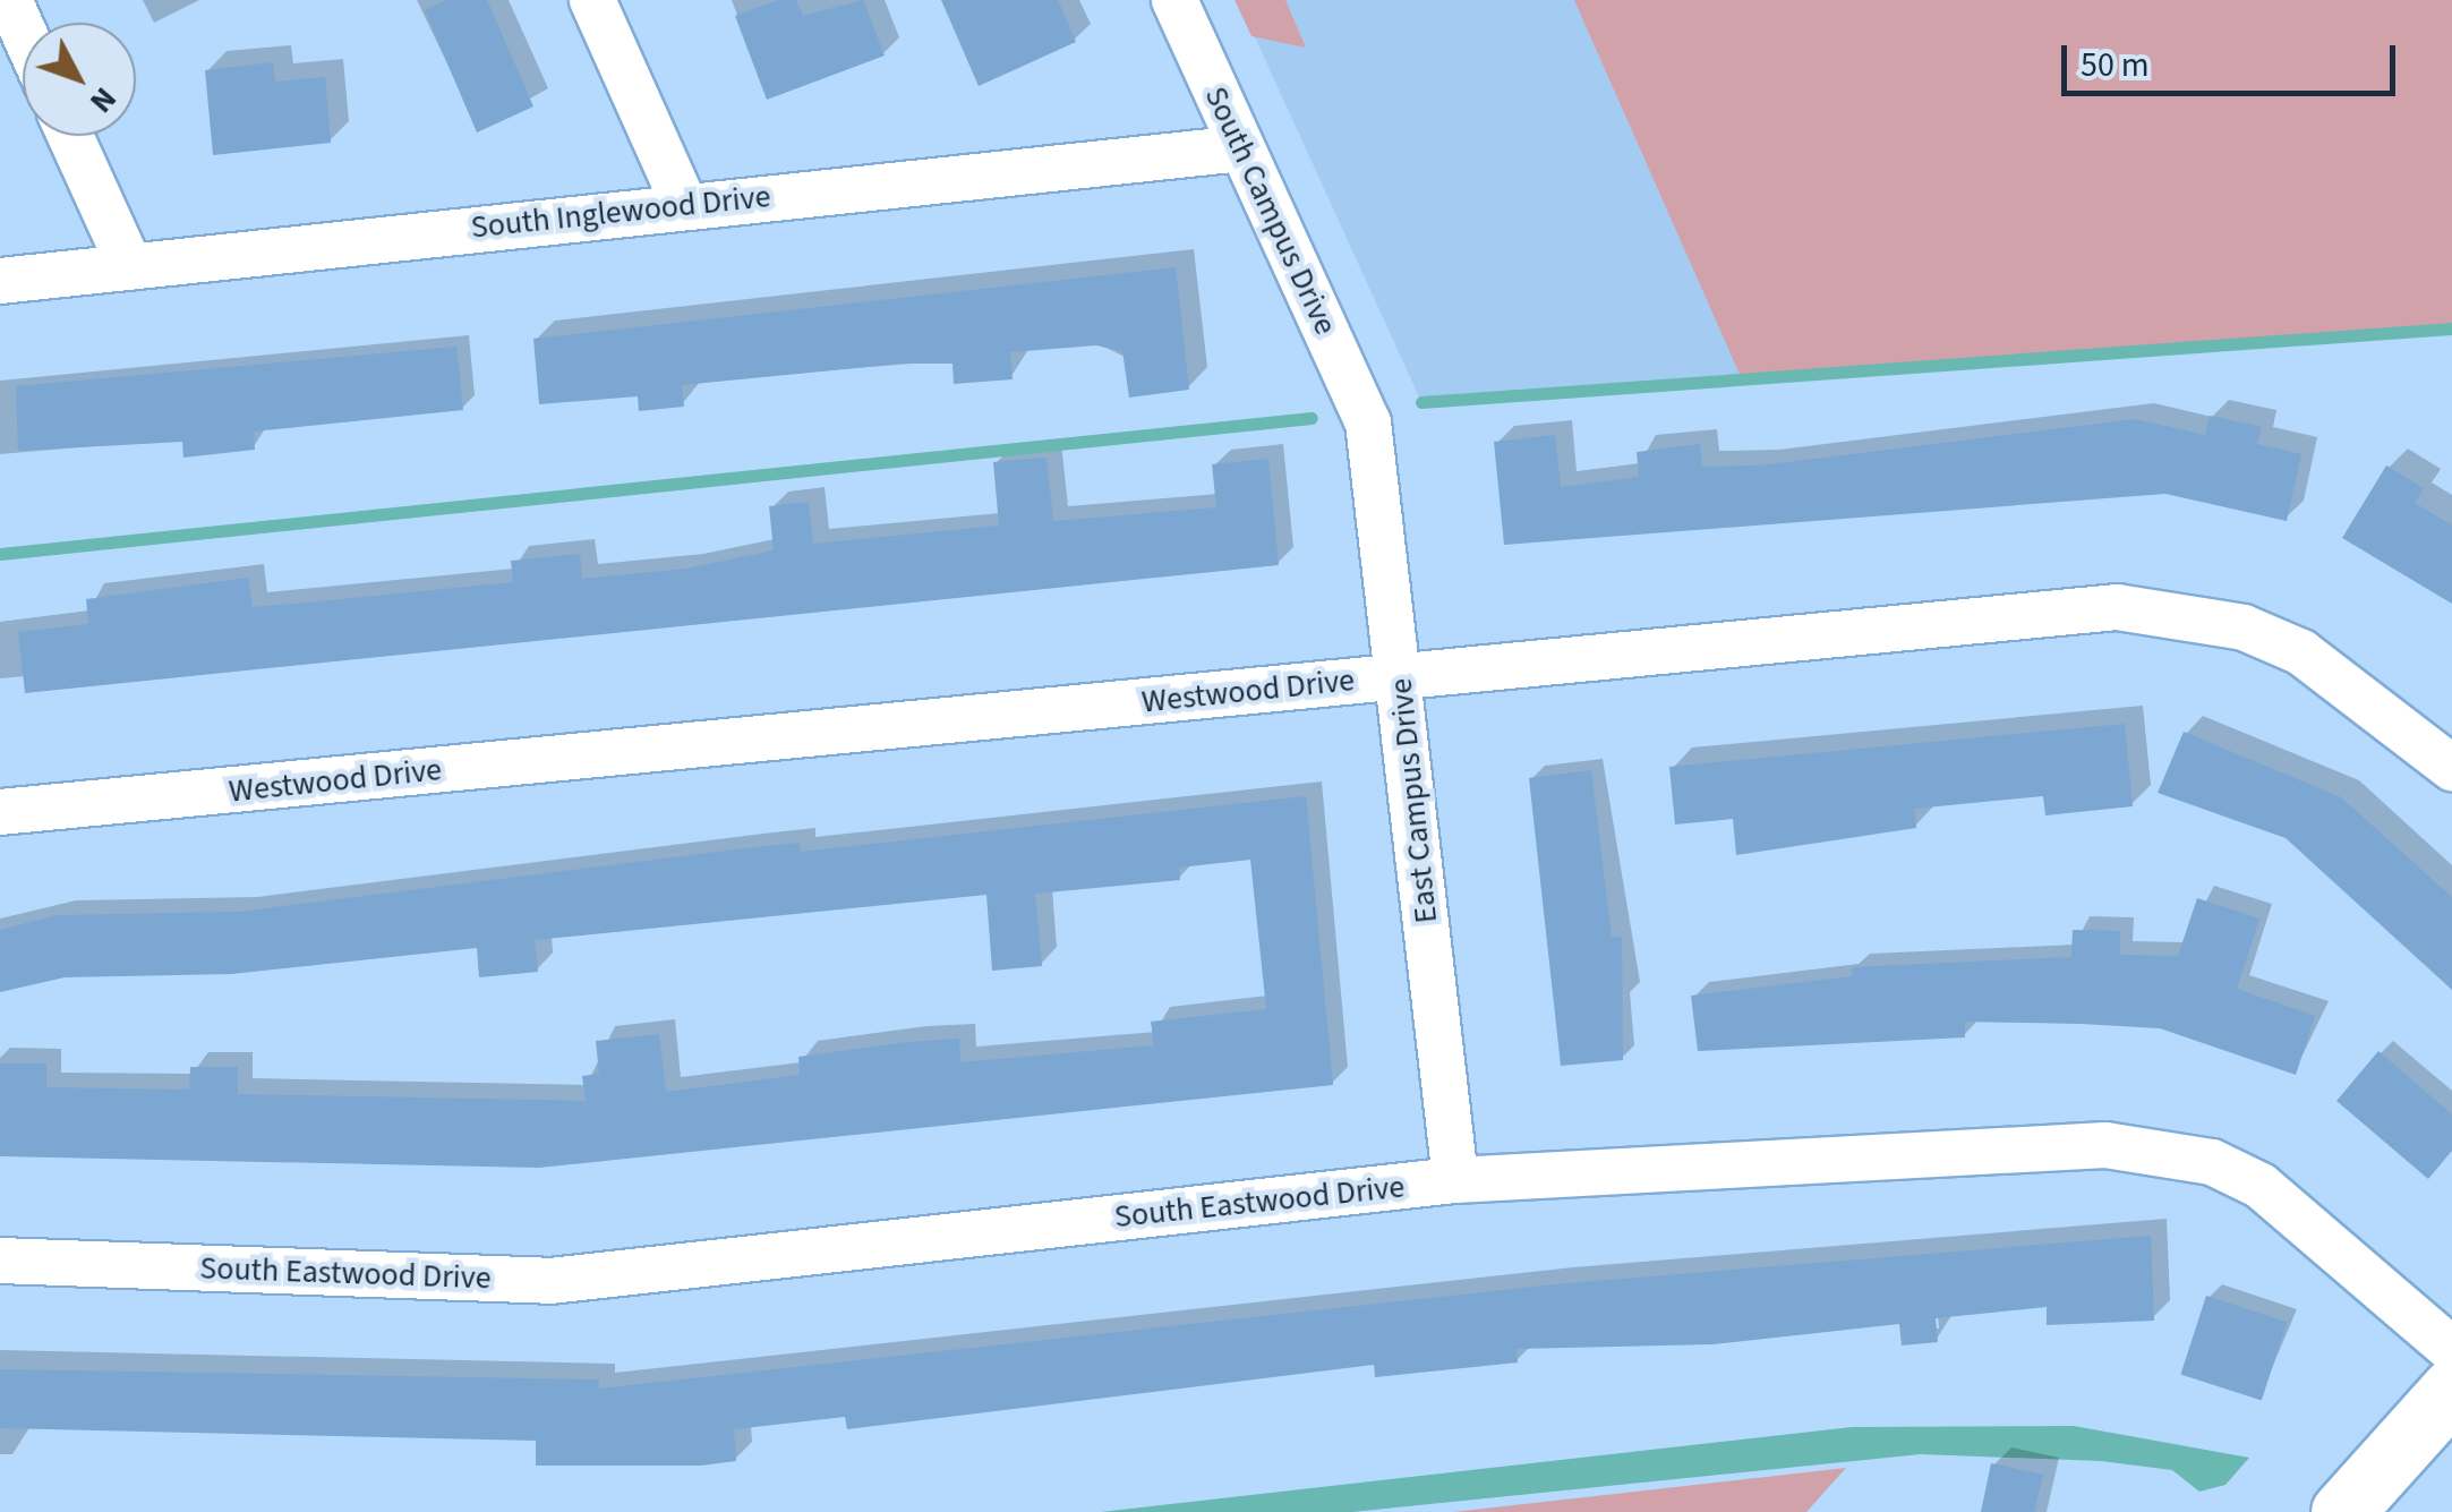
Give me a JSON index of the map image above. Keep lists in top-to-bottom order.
{
  "streets": {
    "street": [
      "South Campus Drive",
      "South Inglewood Drive",
      "Westwood Drive",
      "East Campus Drive",
      "South Eastwood Drive"
    ]
  },
  "crossings": [
    ["South Campus Drive", "South Inglewood Drive"],
    ["South Campus Drive", "East Campus Drive"],
    ["Westwood Drive", "East Campus Drive"],
    ["East Campus Drive", "South Eastwood Drive"]
  ],
  "scale_bar": "50 m",
  "north": "bottom right"
}
